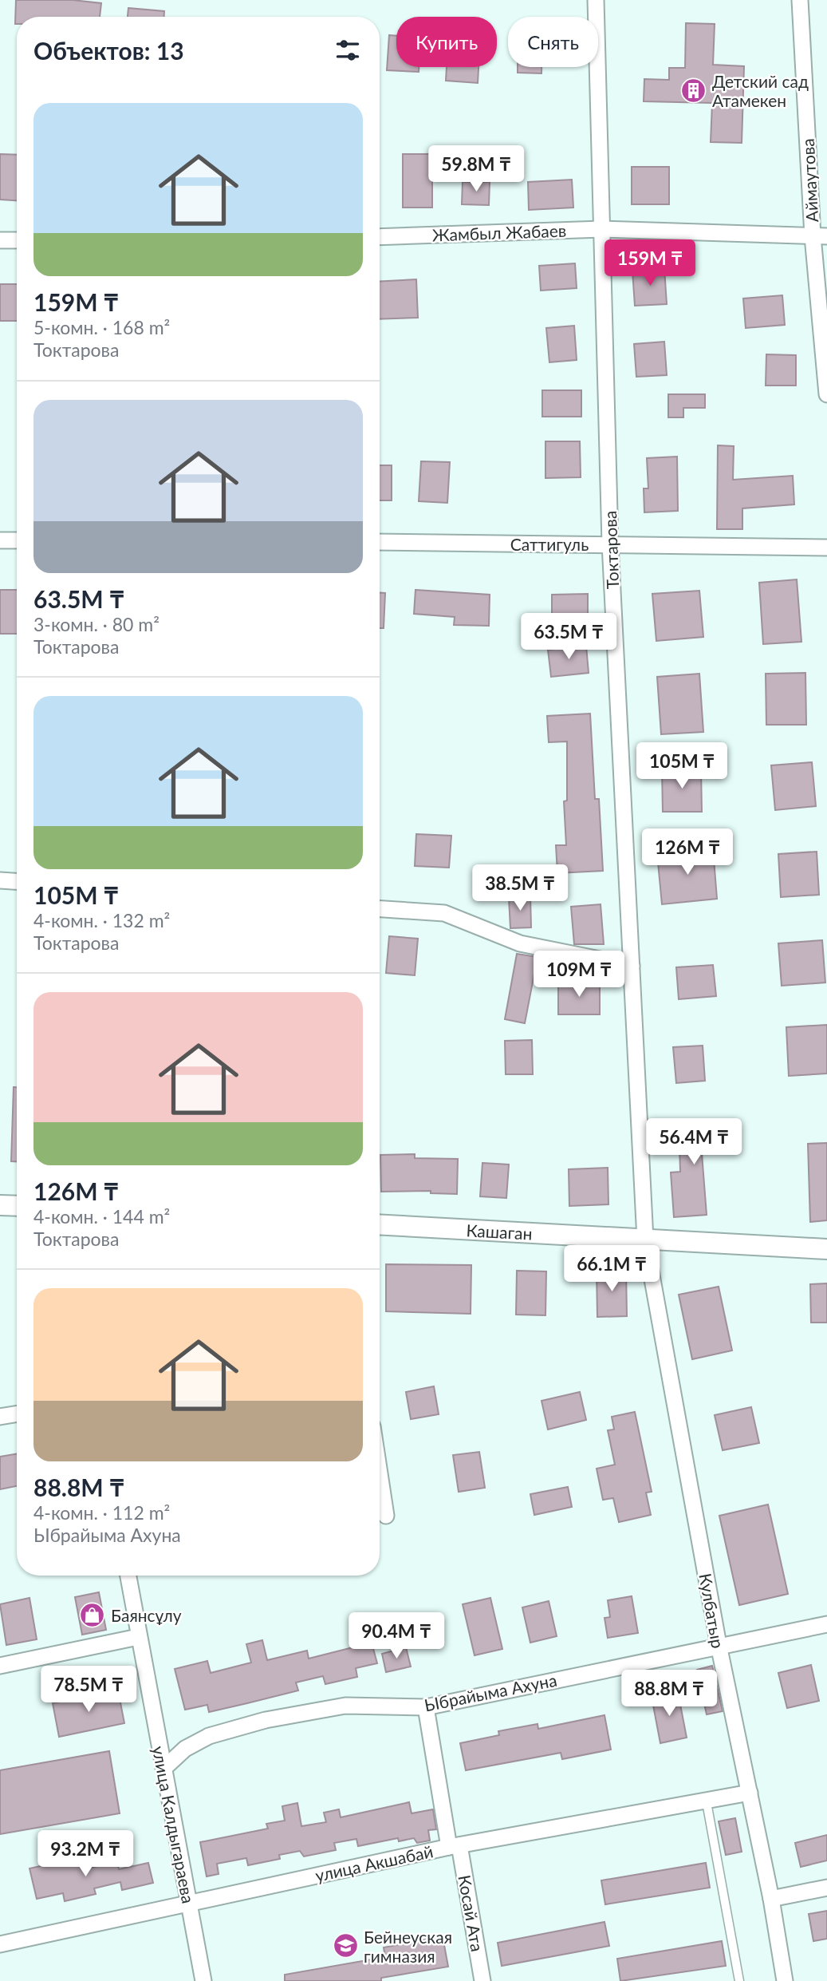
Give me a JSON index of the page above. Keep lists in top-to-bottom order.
{
  "streets": {
    "street": [
      "Аймаутова",
      "Жамбыл Жабаев",
      "Саттигуль",
      "Токтарова",
      "Кашаган",
      "Кулбатыр",
      "Ыбрайыма Ахуна",
      "улица Калдыгараева",
      "улица Акшабай",
      "Косай Ата"
    ]
  },
  "crossings": [
    ["Аймаутова", "Жамбыл Жабаев"],
    ["Жамбыл Жабаев", "Токтарова"],
    ["Саттигуль", "Токтарова"],
    ["Токтарова", "Кашаган"],
    ["Токтарова", "Кулбатыр"],
    ["Кашаган", "Кулбатыр"],
    ["Кулбатыр", "Ыбрайыма Ахуна"],
    ["Кулбатыр", "улица Акшабай"],
    ["Ыбрайыма Ахуна", "улица Калдыгараева"],
    ["Ыбрайыма Ахуна", "Косай Ата"],
    ["улица Калдыгараева", "улица Акшабай"],
    ["улица Акшабай", "Косай Ата"]
  ],
  "places": {
    "building": ["Детский сад Атамекен"],
    "shop": ["Баянсұлу"],
    "school or university": ["Бейнеуская гимназия"]
  },
  "page": {
    "chip": ["Купить", "Снять"],
    "heading": "Объектов: 13",
    "list": [
      {
        "name": "159M ₸",
        "note": "5-комн. · 168 m² · Токтарова"
      },
      {
        "name": "63.5M ₸",
        "note": "3-комн. · 80 m² · Токтарова"
      },
      {
        "name": "105M ₸",
        "note": "4-комн. · 132 m² · Токтарова"
      },
      {
        "name": "126M ₸",
        "note": "4-комн. · 144 m² · Токтарова"
      },
      {
        "name": "88.8M ₸",
        "note": "4-комн. · 112 m² · Ыбрайыма Ахуна"
      }
    ],
    "price": [
      "59.8M ₸",
      "159M ₸",
      "63.5M ₸",
      "105M ₸",
      "126M ₸",
      "38.5M ₸",
      "109M ₸",
      "56.4M ₸",
      "66.1M ₸",
      "90.4M ₸",
      "78.5M ₸",
      "88.8M ₸",
      "93.2M ₸"
    ]
  }
}
